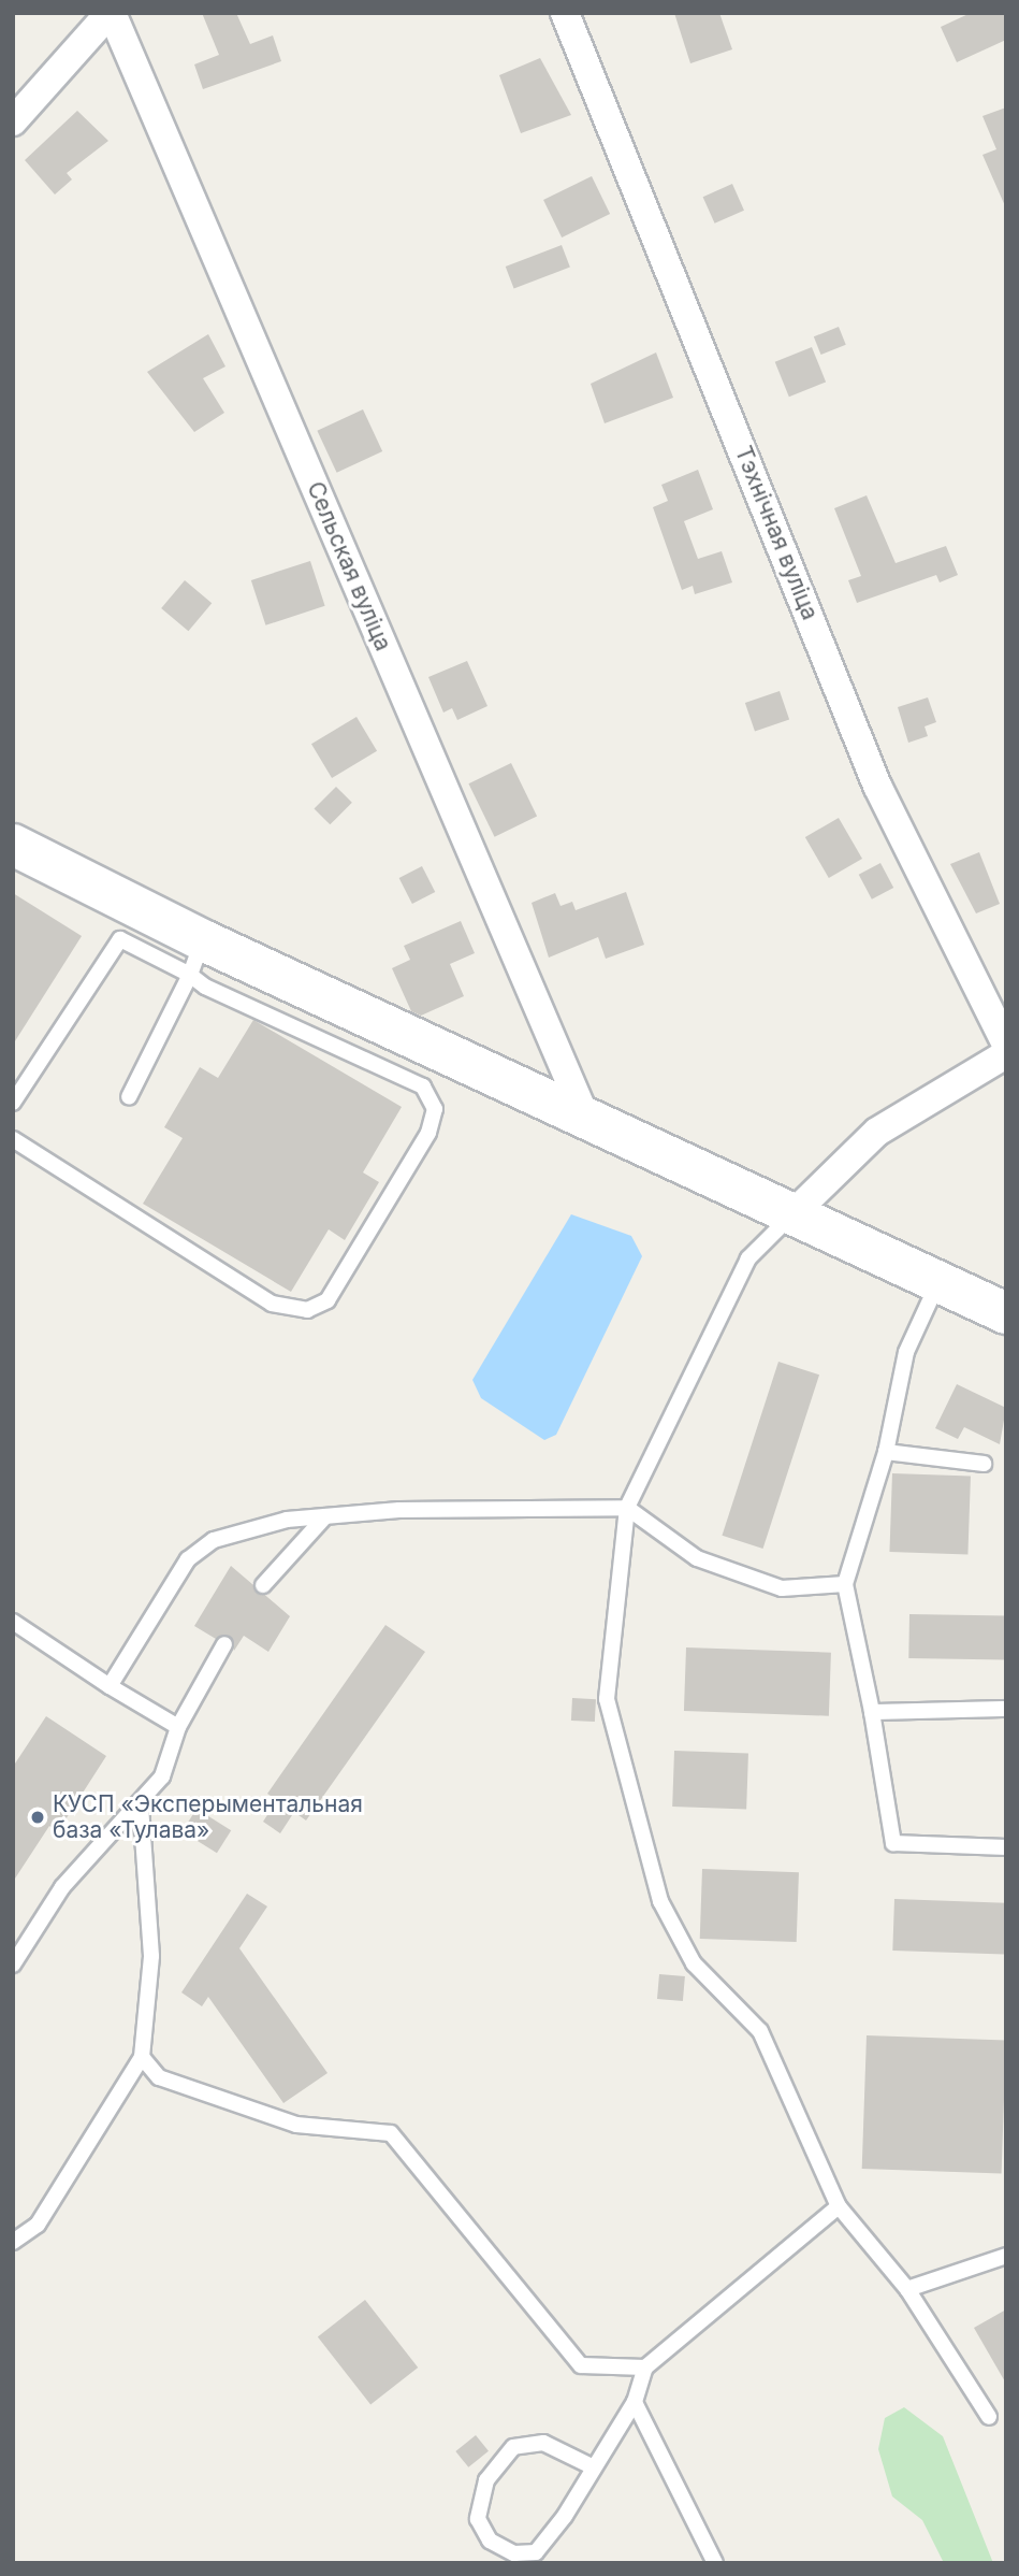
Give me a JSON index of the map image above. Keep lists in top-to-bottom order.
{
  "streets": {
    "street": ["Тэхнічная вуліца", "Сельская вуліца"]
  },
  "places": ["КУСП «Эксперыментальная база «Тулава»"]
}
